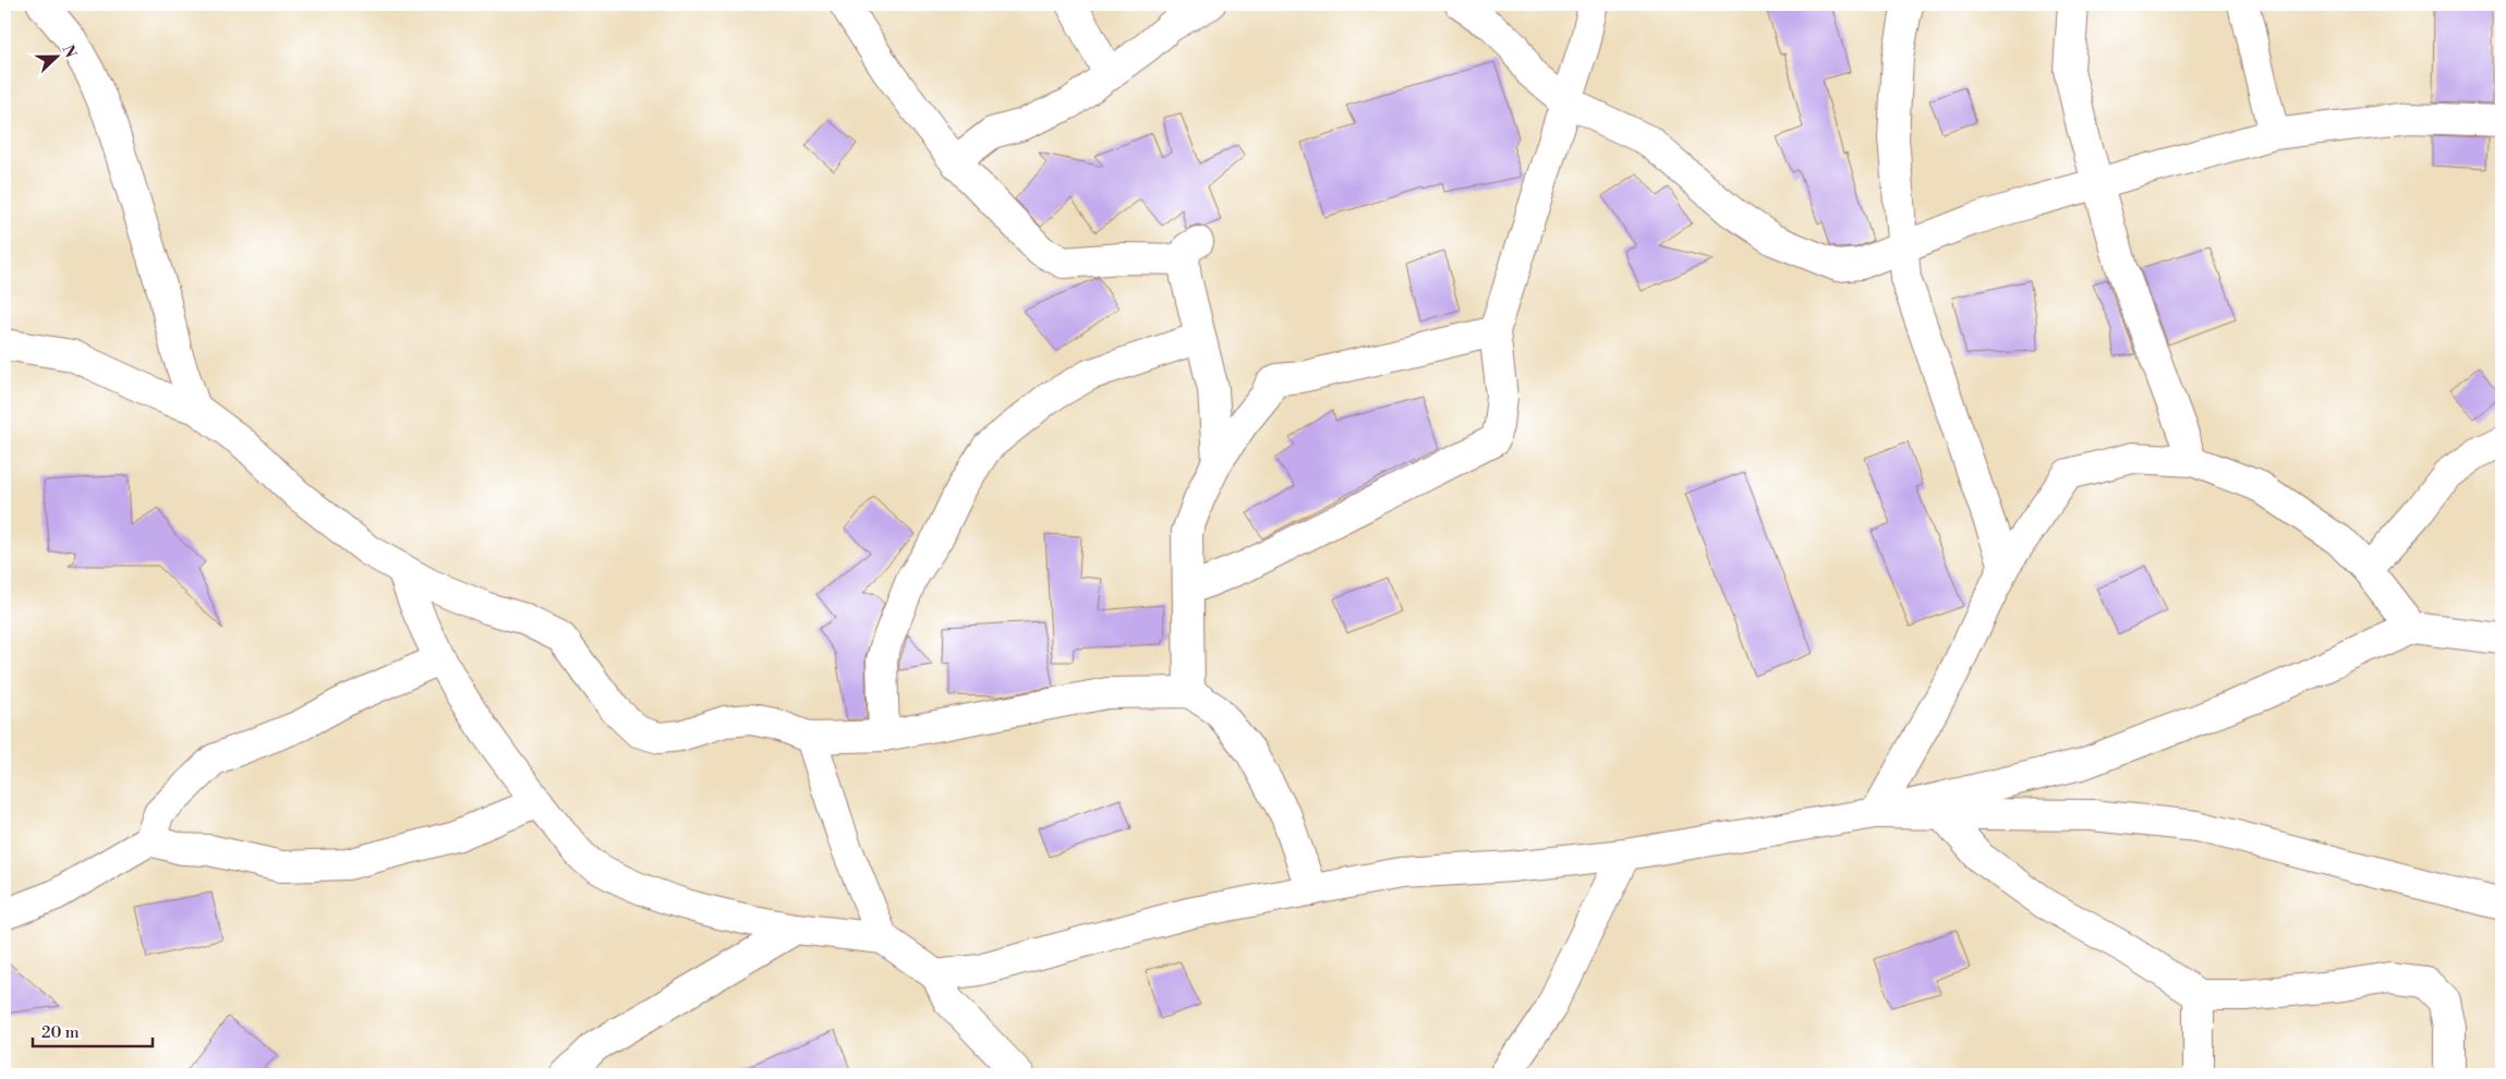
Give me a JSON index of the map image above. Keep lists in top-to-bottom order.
{
  "scale_bar": "20 m",
  "north": "right"
}
